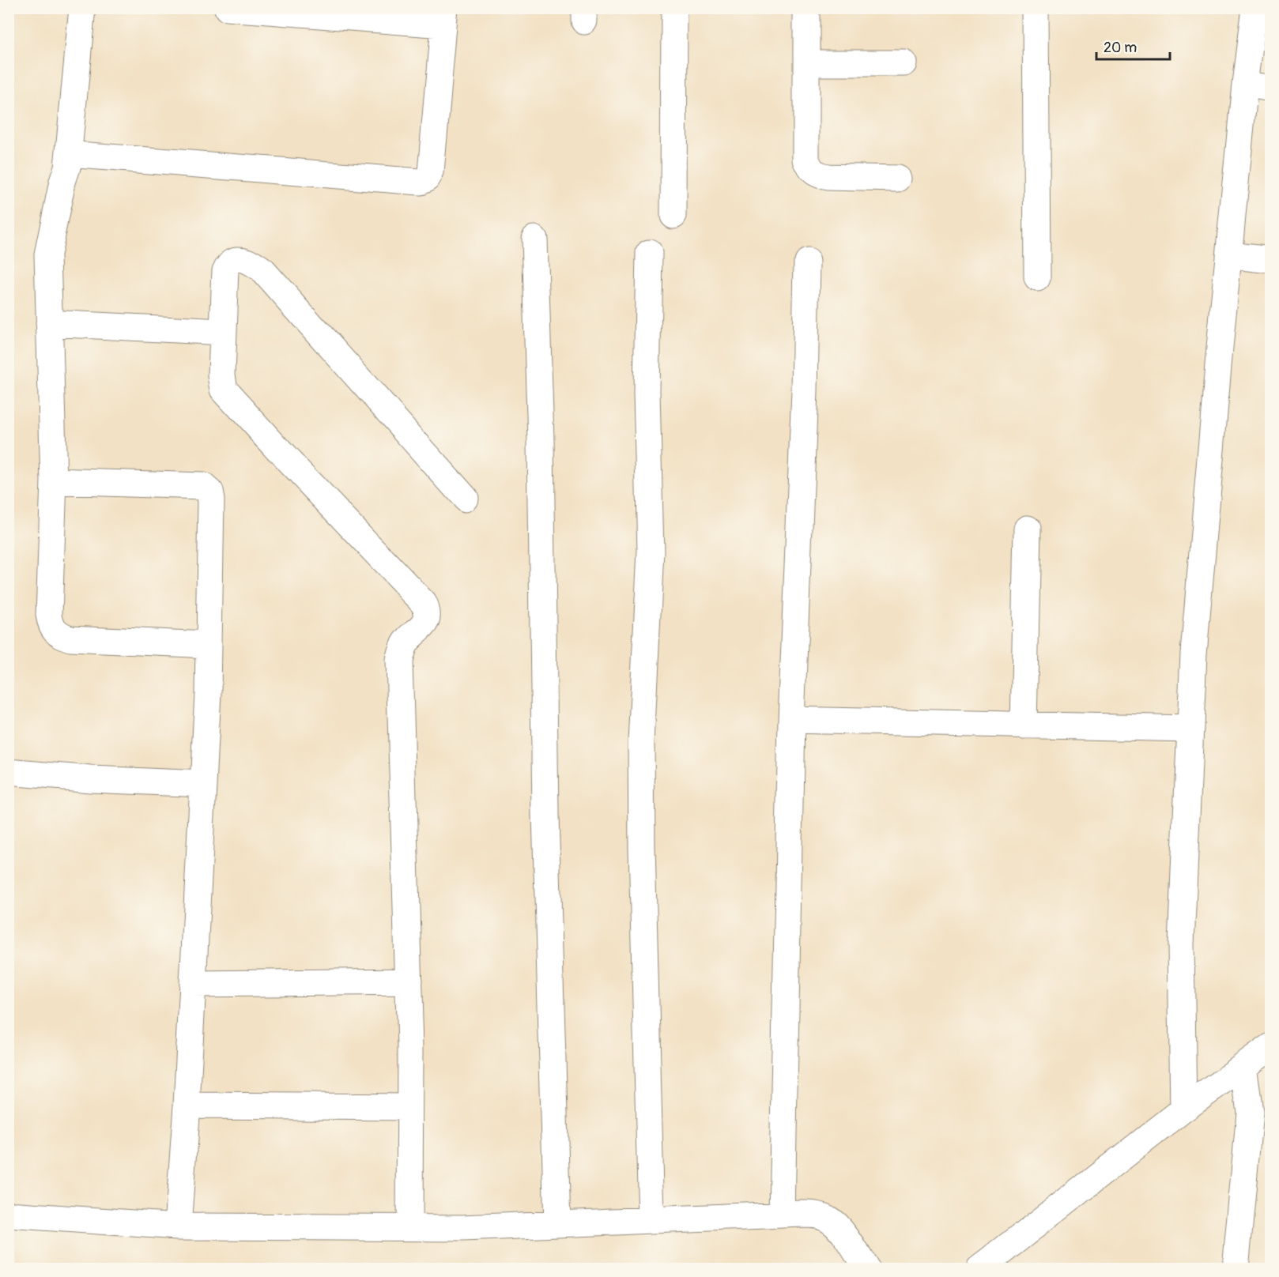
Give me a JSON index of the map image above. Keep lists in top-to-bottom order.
{
  "scale_bar": "20 m"
}
